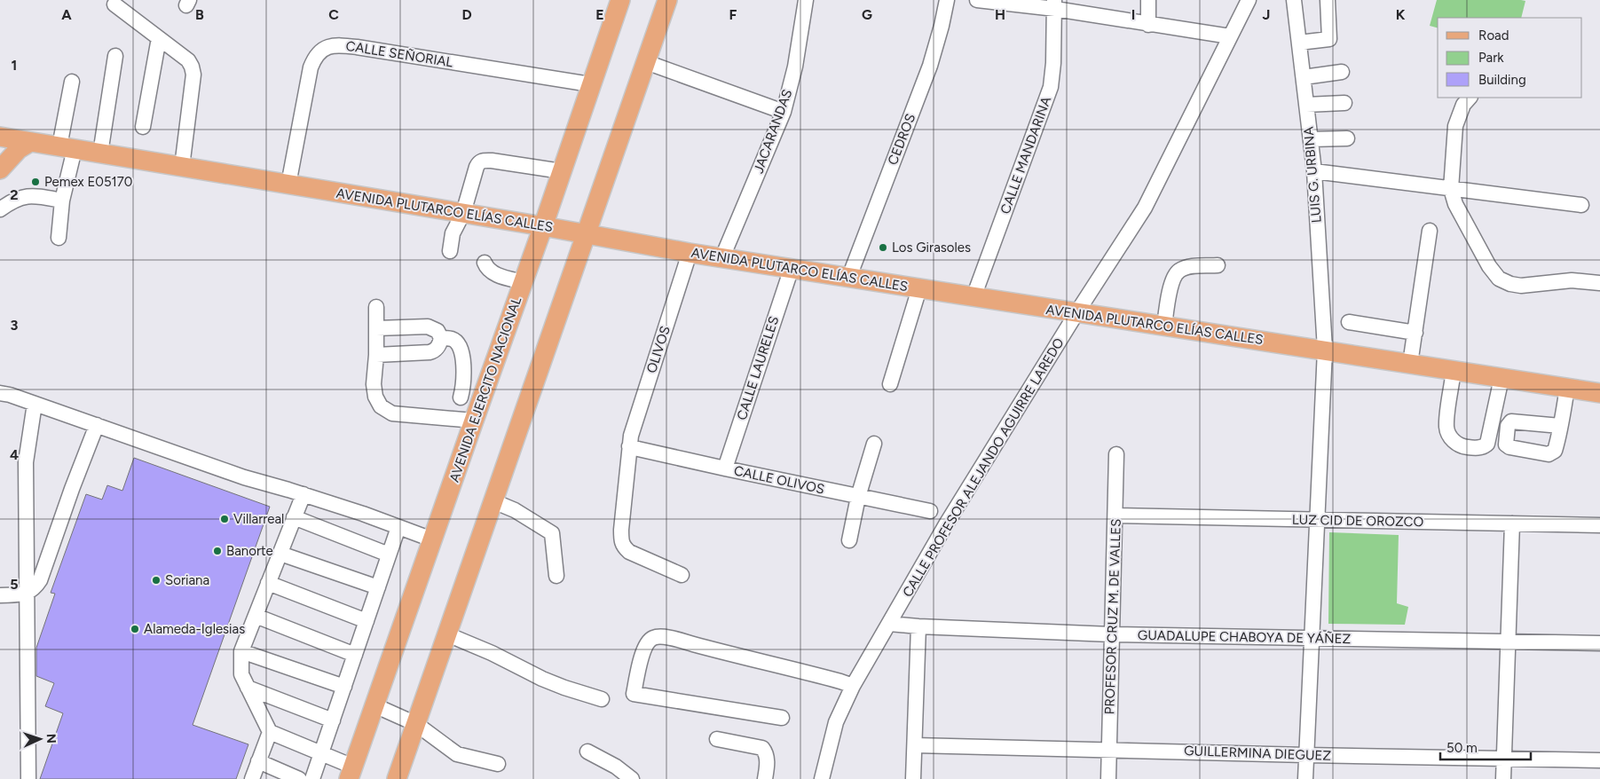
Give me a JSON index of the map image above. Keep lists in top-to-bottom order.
{
  "streets": {
    "main road": ["AVENIDA PLUTARCO ELÍAS CALLES", "AVENIDA EJERCITO NACIONAL"],
    "street": [
      "CALLE SEÑORIAL",
      "JACARANDAS",
      "CEDROS",
      "CALLE MANDARINA",
      "LUIS G. URBINA",
      "OLIVOS",
      "CALLE LAURELES",
      "CALLE PROFESOR ALEJANDO AGUIRRE LAREDO",
      "CALLE OLIVOS",
      "LUZ CID DE OROZCO",
      "PROFESOR CRUZ M. DE VALLES",
      "GUADALUPE CHABOYA DE YÁÑEZ",
      "GUILLERMINA DIEGUEZ"
    ]
  },
  "crossings": [
    ["CALLE SEÑORIAL", "AVENIDA PLUTARCO ELÍAS CALLES"],
    ["CALLE SEÑORIAL", "AVENIDA EJERCITO NACIONAL"],
    ["JACARANDAS", "AVENIDA PLUTARCO ELÍAS CALLES"],
    ["CEDROS", "AVENIDA PLUTARCO ELÍAS CALLES"],
    ["CALLE MANDARINA", "AVENIDA PLUTARCO ELÍAS CALLES"],
    ["LUIS G. URBINA", "AVENIDA PLUTARCO ELÍAS CALLES"],
    ["LUIS G. URBINA", "LUZ CID DE OROZCO"],
    ["LUIS G. URBINA", "GUADALUPE CHABOYA DE YÁÑEZ"],
    ["LUIS G. URBINA", "GUILLERMINA DIEGUEZ"],
    ["AVENIDA PLUTARCO ELÍAS CALLES", "OLIVOS"],
    ["AVENIDA PLUTARCO ELÍAS CALLES", "CALLE LAURELES"],
    ["AVENIDA PLUTARCO ELÍAS CALLES", "AVENIDA EJERCITO NACIONAL"],
    ["AVENIDA PLUTARCO ELÍAS CALLES", "CALLE PROFESOR ALEJANDO AGUIRRE LAREDO"],
    ["OLIVOS", "CALLE OLIVOS"],
    ["CALLE LAURELES", "CALLE OLIVOS"],
    ["CALLE PROFESOR ALEJANDO AGUIRRE LAREDO", "GUADALUPE CHABOYA DE YÁÑEZ"],
    ["LUZ CID DE OROZCO", "PROFESOR CRUZ M. DE VALLES"],
    ["PROFESOR CRUZ M. DE VALLES", "GUADALUPE CHABOYA DE YÁÑEZ"],
    ["PROFESOR CRUZ M. DE VALLES", "GUILLERMINA DIEGUEZ"]
  ],
  "places": [
    "Pemex E05170",
    "Los Girasoles",
    "Villarreal",
    "Banorte",
    "Soriana",
    "Alameda-Iglesias"
  ],
  "legend": ["Road", "Park", "Building"],
  "scale_bar": "50 m",
  "north": "right",
  "grid": {
    "columns": [
      "A",
      "B",
      "C",
      "D",
      "E",
      "F",
      "G",
      "H",
      "I",
      "J",
      "K"
    ],
    "rows": [
      "1",
      "2",
      "3",
      "4",
      "5"
    ]
  }
}
